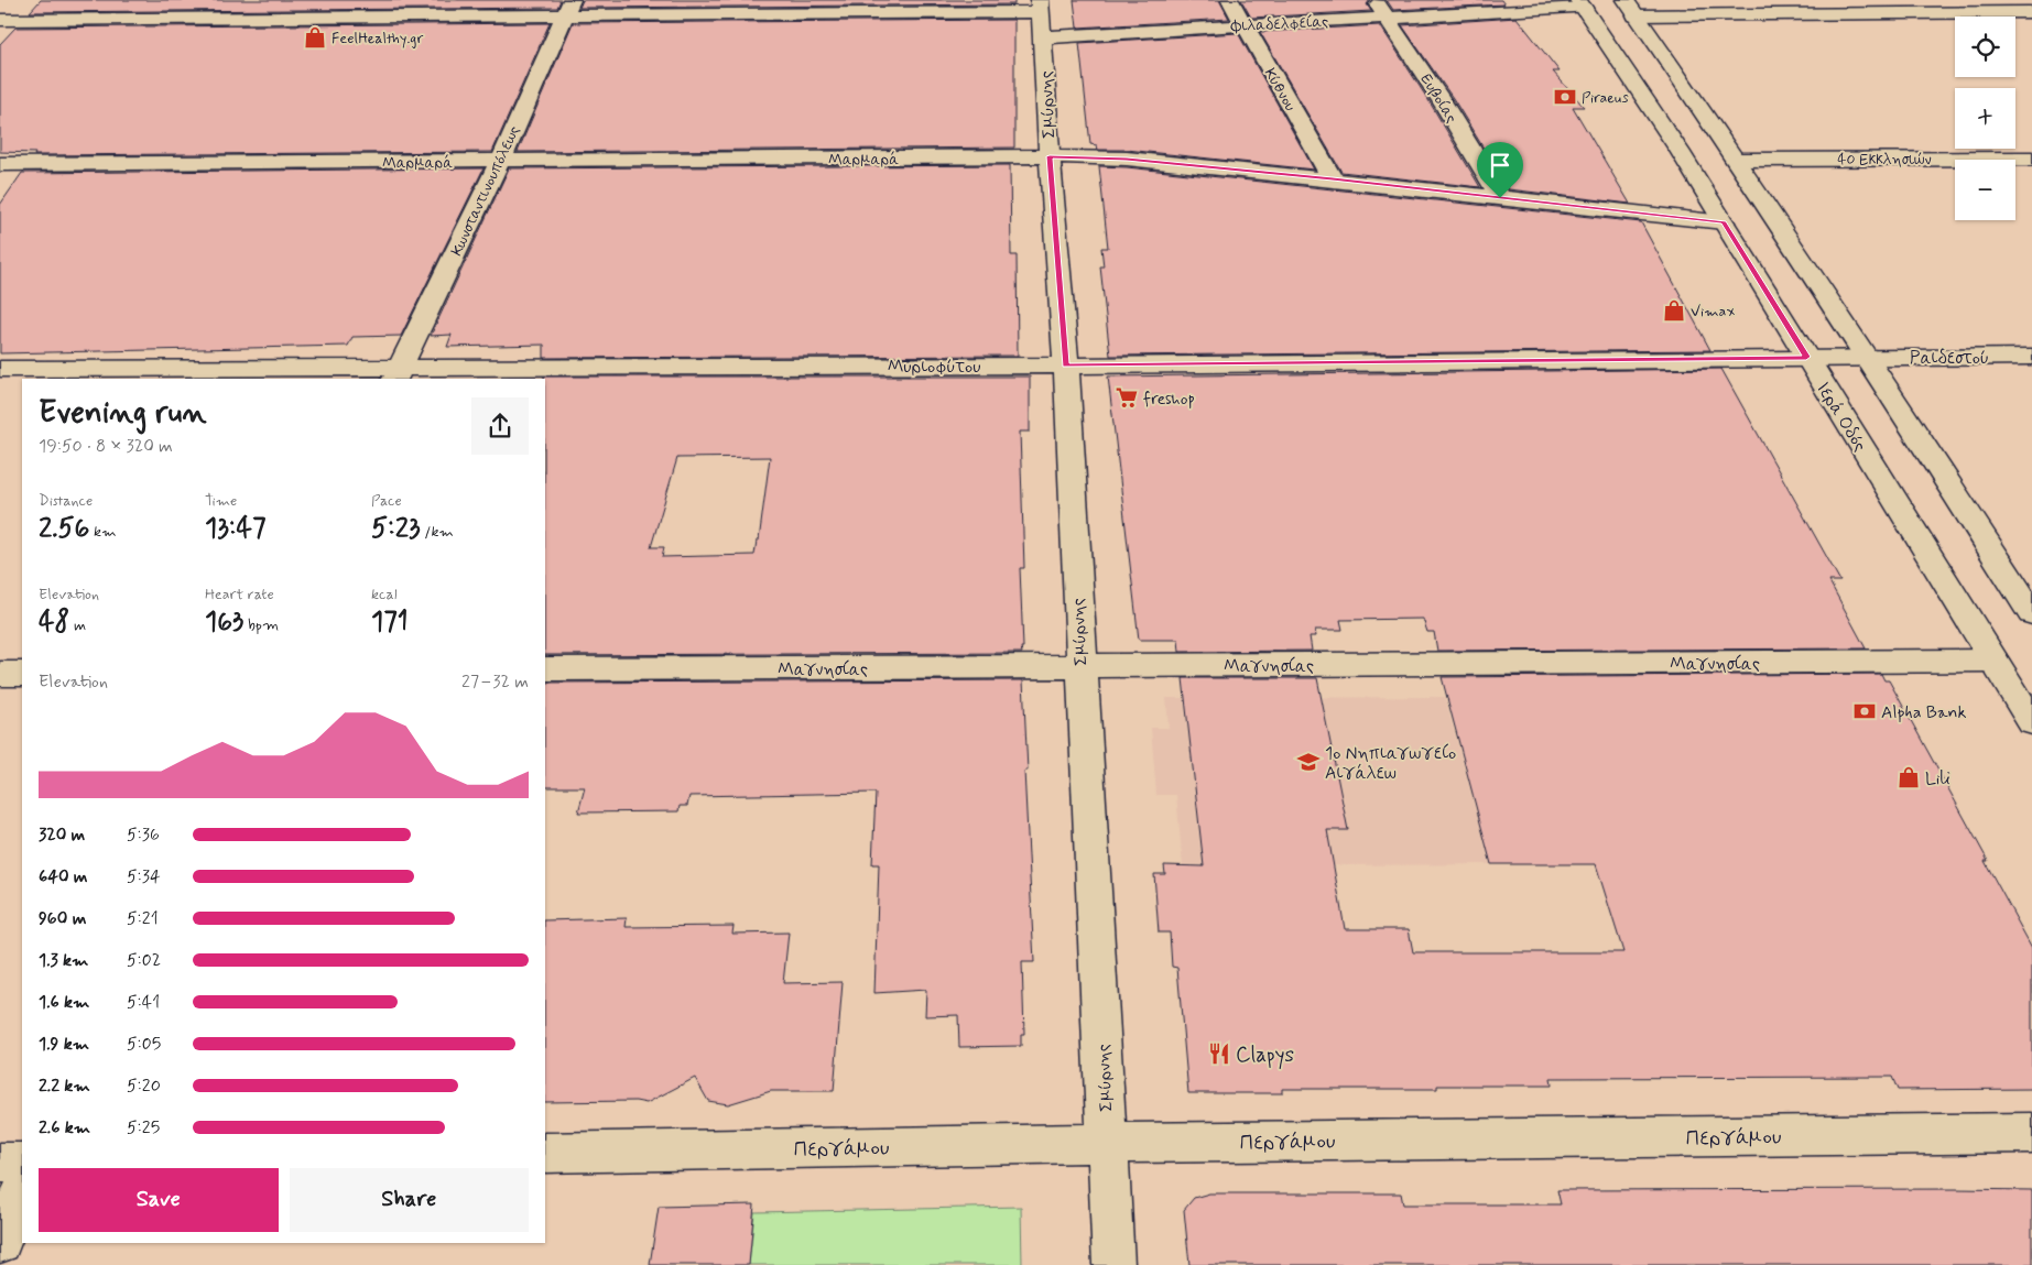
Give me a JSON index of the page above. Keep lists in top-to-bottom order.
{
  "streets": {
    "street": [
      "Φιλαδελφείας",
      "Κύθνου",
      "Ευβοίας",
      "Σμύρνης",
      "Μαρμαρά",
      "40 Εκκλησιών",
      "Κωνσταντινουπόλεως",
      "Ραιδεστού",
      "Μυριοφύτου",
      "Ιερά Οδός",
      "Μαγνησίας",
      "Περγάμου"
    ]
  },
  "crossings": [
    ["Φιλαδελφείας", "Κύθνου"],
    ["Φιλαδελφείας", "Ευβοίας"],
    ["Φιλαδελφείας", "Σμύρνης"],
    ["Φιλαδελφείας", "Κωνσταντινουπόλεως"],
    ["Φιλαδελφείας", "Ιερά Οδός"],
    ["Κύθνου", "Μαρμαρά"],
    ["Ευβοίας", "Μαρμαρά"],
    ["Σμύρνης", "Μαρμαρά"],
    ["Σμύρνης", "Μυριοφύτου"],
    ["Σμύρνης", "Μαγνησίας"],
    ["Σμύρνης", "Περγάμου"],
    ["Μαρμαρά", "Κωνσταντινουπόλεως"],
    ["Μαρμαρά", "Ιερά Οδός"],
    ["Κωνσταντινουπόλεως", "Μυριοφύτου"],
    ["Ραιδεστού", "Μυριοφύτου"],
    ["Μυριοφύτου", "Ιερά Οδός"],
    ["Ιερά Οδός", "Μαγνησίας"]
  ],
  "places": {
    "shop": ["FeelHealthy.gr", "Vimax", "Lili"],
    "bank": ["Piraeus", "Alpha Bank"],
    "supermarket": ["freshop"],
    "school or university": ["1ο Νηπιαγωγείο Αιγάλεω"],
    "restaurant": ["Clapys"]
  },
  "page": {
    "map_buttons": ["+", "−"],
    "heading": ["Evening run", "19:50 · 8 × 320 m"],
    "stats": [
      ["Distance", "2.56 km"],
      ["Time", "13:47"],
      ["Pace", "5:23 /km"],
      ["Elevation", "48 m"],
      ["Heart rate", "163 bpm"],
      ["kcal", "171"]
    ],
    "chart": ["Elevation", "27–32 m"],
    "list": [
      {
        "name": "320 m",
        "note": "5:36"
      },
      {
        "name": "640 m",
        "note": "5:34"
      },
      {
        "name": "960 m",
        "note": "5:21"
      },
      {
        "name": "1.3 km",
        "note": "5:02"
      },
      {
        "name": "1.6 km",
        "note": "5:41"
      },
      {
        "name": "1.9 km",
        "note": "5:05"
      },
      {
        "name": "2.2 km",
        "note": "5:20"
      },
      {
        "name": "2.6 km",
        "note": "5:25"
      }
    ],
    "buttons": ["Save", "Share"]
  }
}
